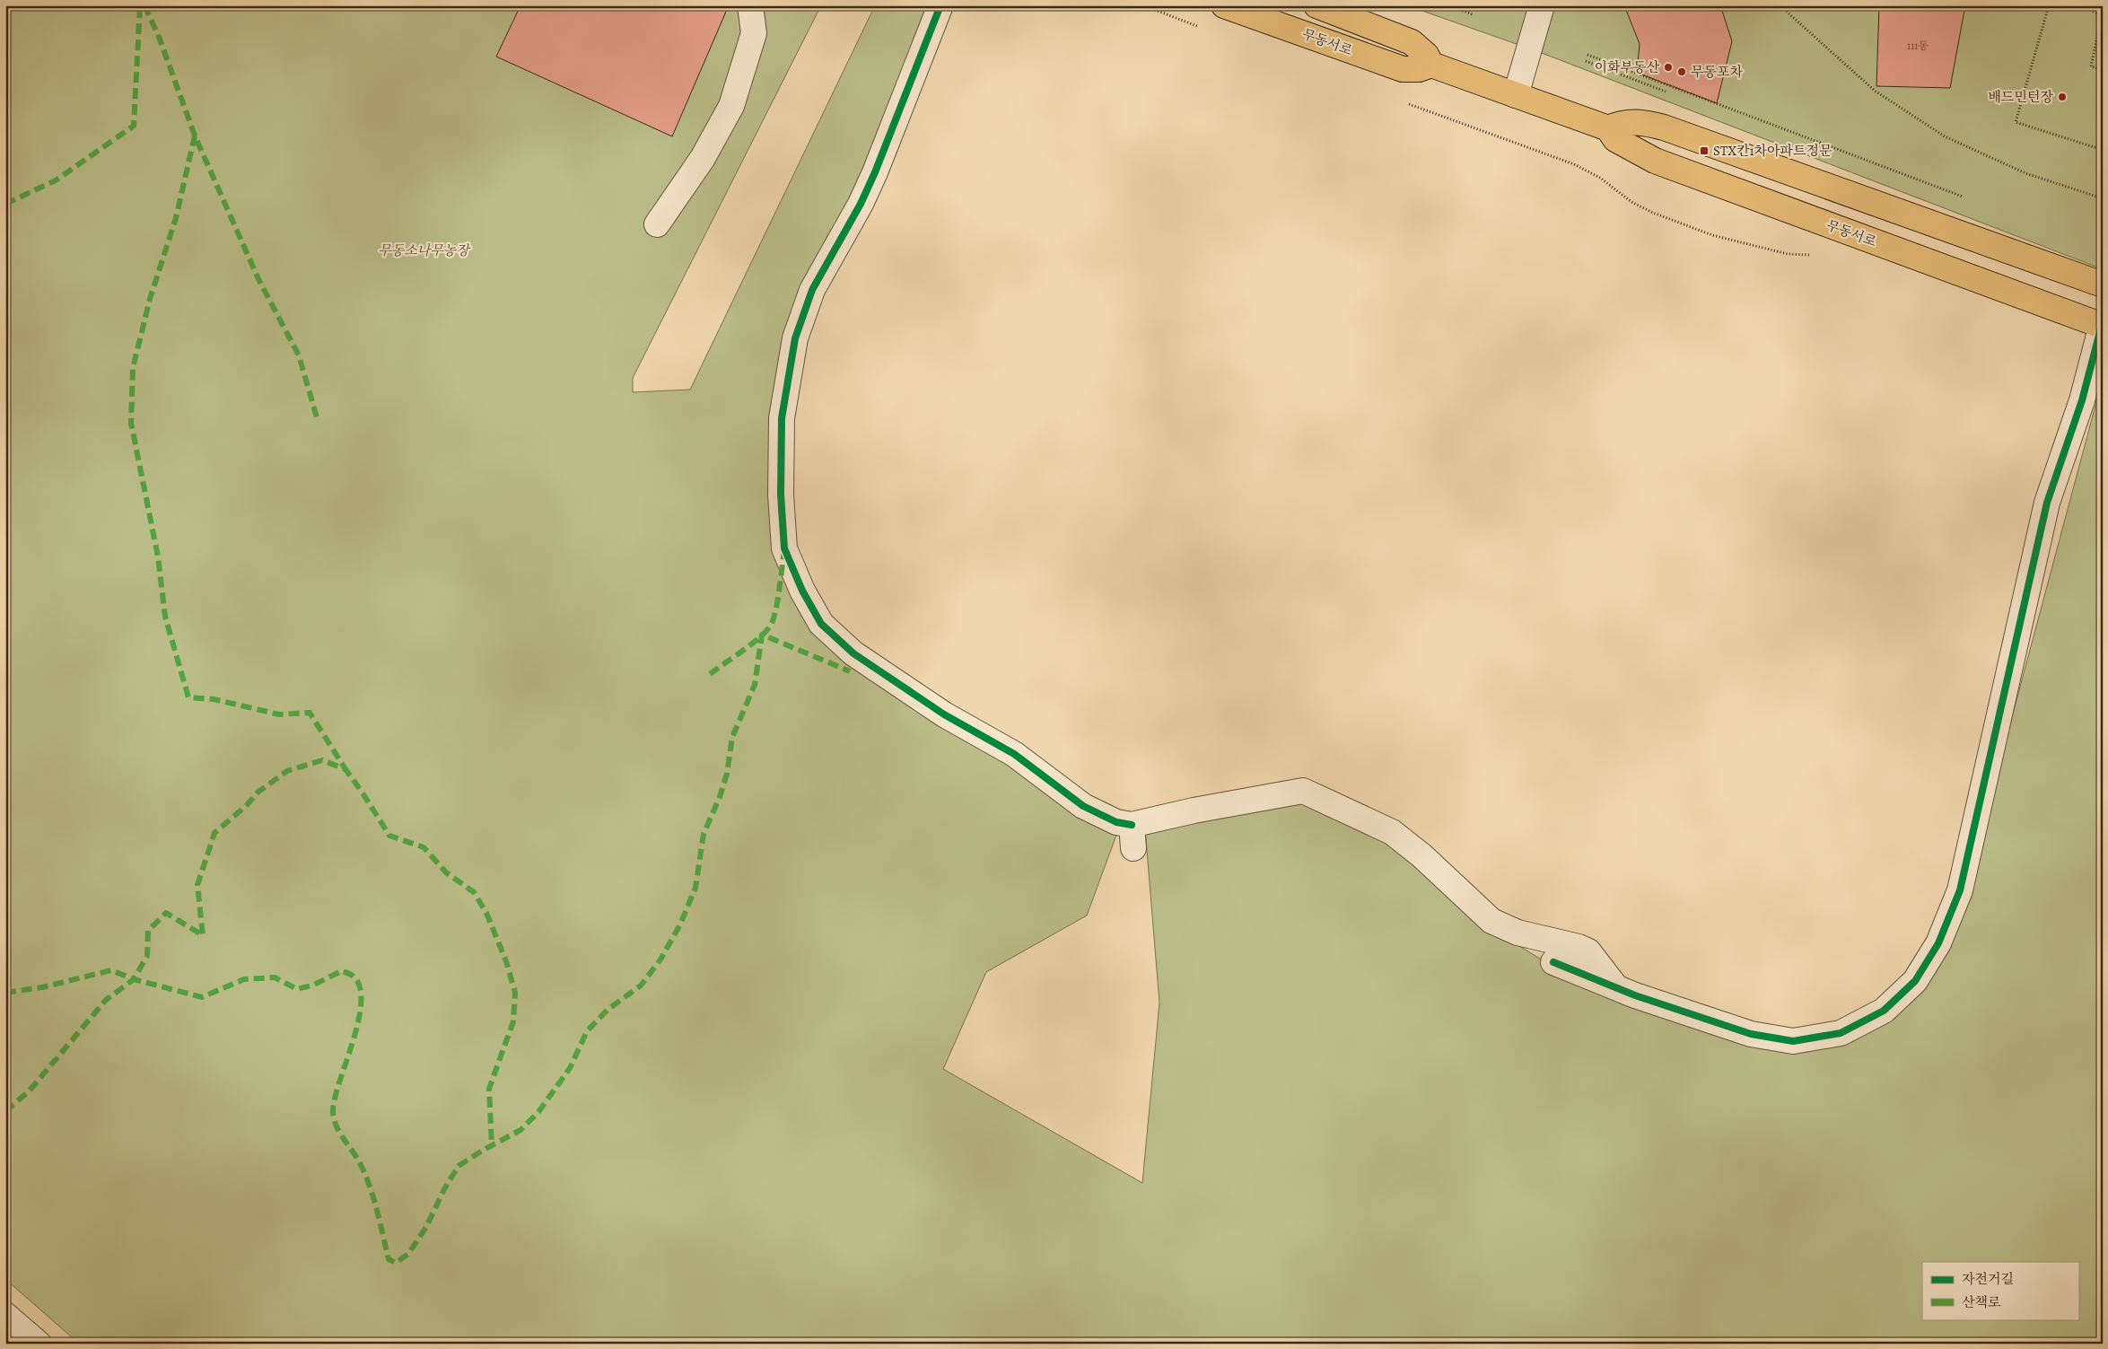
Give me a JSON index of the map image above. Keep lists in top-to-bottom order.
{
  "streets": {
    "main road": ["무동서로"]
  },
  "parks": ["무동소나무농장"],
  "places": {
    "other": ["이화부동산", "무동포차", "배드민턴장"],
    "transit": ["STX칸1차아파트정문"]
  },
  "house_numbers": ["111동"],
  "legend": ["자전거길", "산책로"]
}
